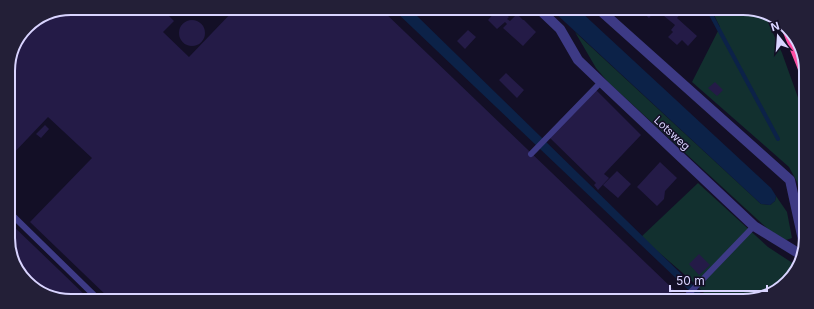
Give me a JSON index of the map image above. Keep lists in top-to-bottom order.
{
  "streets": {
    "street": ["Lotsweg"]
  },
  "scale_bar": "50 m",
  "north": "top"
}
